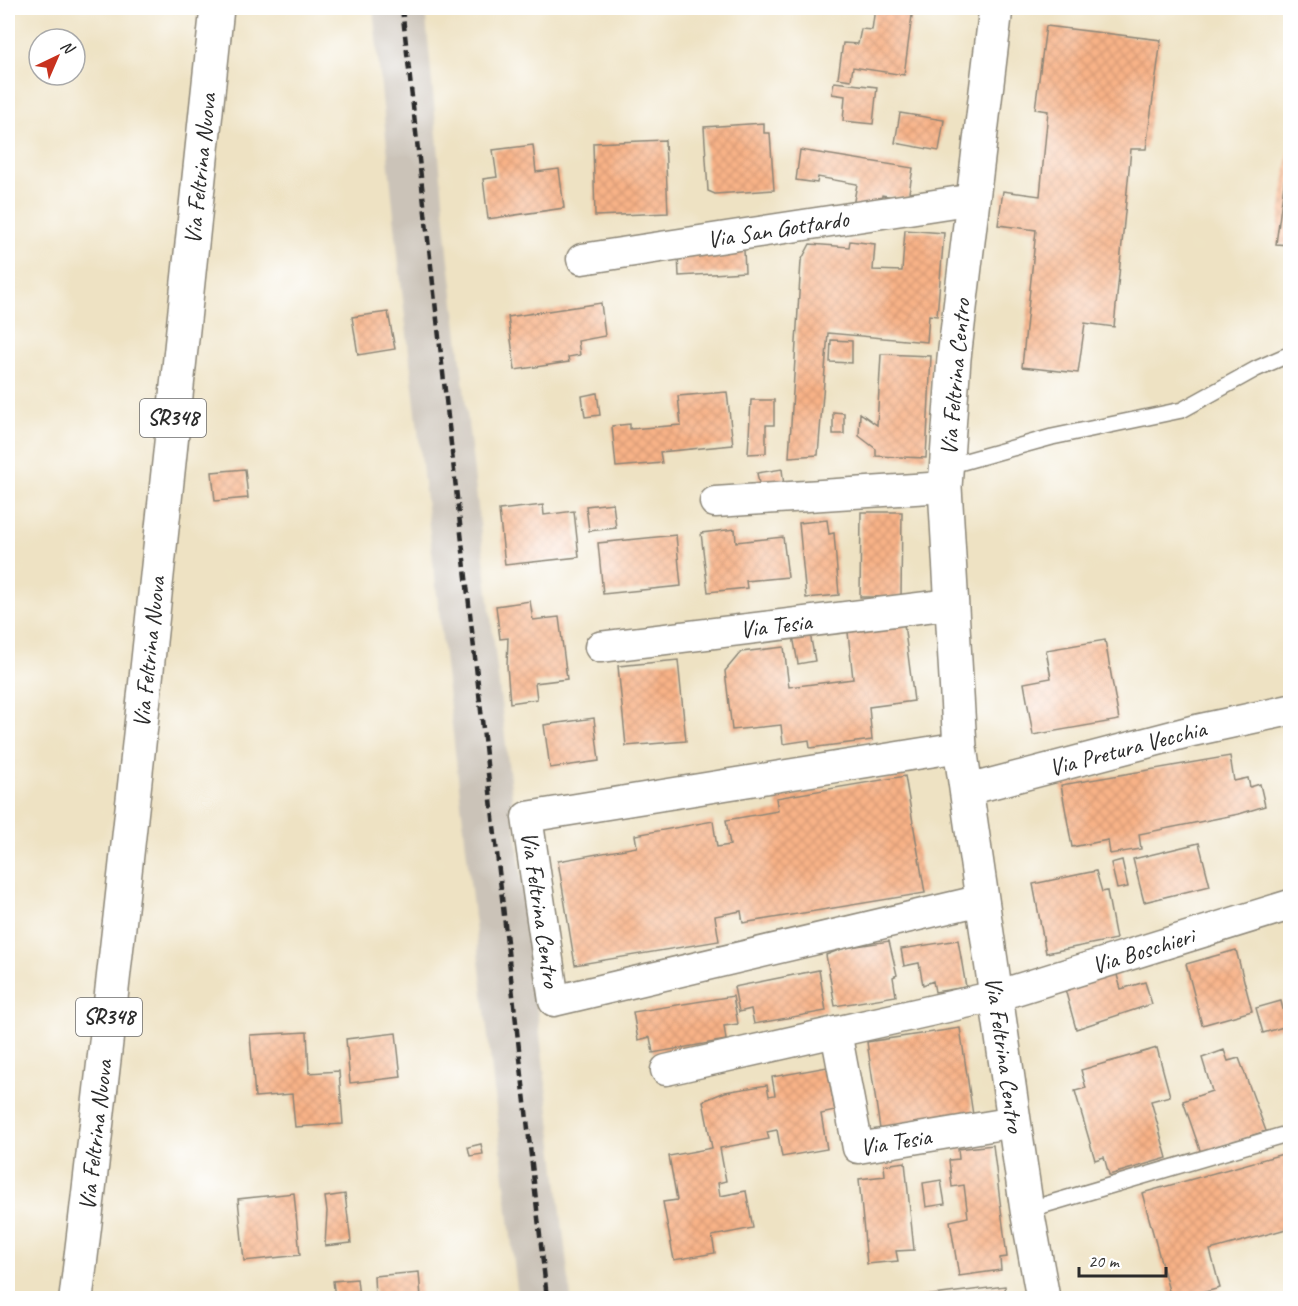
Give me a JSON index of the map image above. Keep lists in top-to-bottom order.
{
  "streets": {
    "main road": ["Via Feltrina Nuova", "Via Feltrina Centro", "SR348"],
    "street": [
      "Via San Gottardo",
      "Via Tesia",
      "Via Pretura Vecchia",
      "Via Boschieri"
    ]
  },
  "crossings": [
    ["Via San Gottardo", "Via Feltrina Centro"],
    ["Via Feltrina Centro", "Via Tesia"],
    ["Via Feltrina Centro", "Via Pretura Vecchia"],
    ["Via Feltrina Centro", "Via Boschieri"]
  ],
  "scale_bar": "20 m",
  "north": "top right"
}
